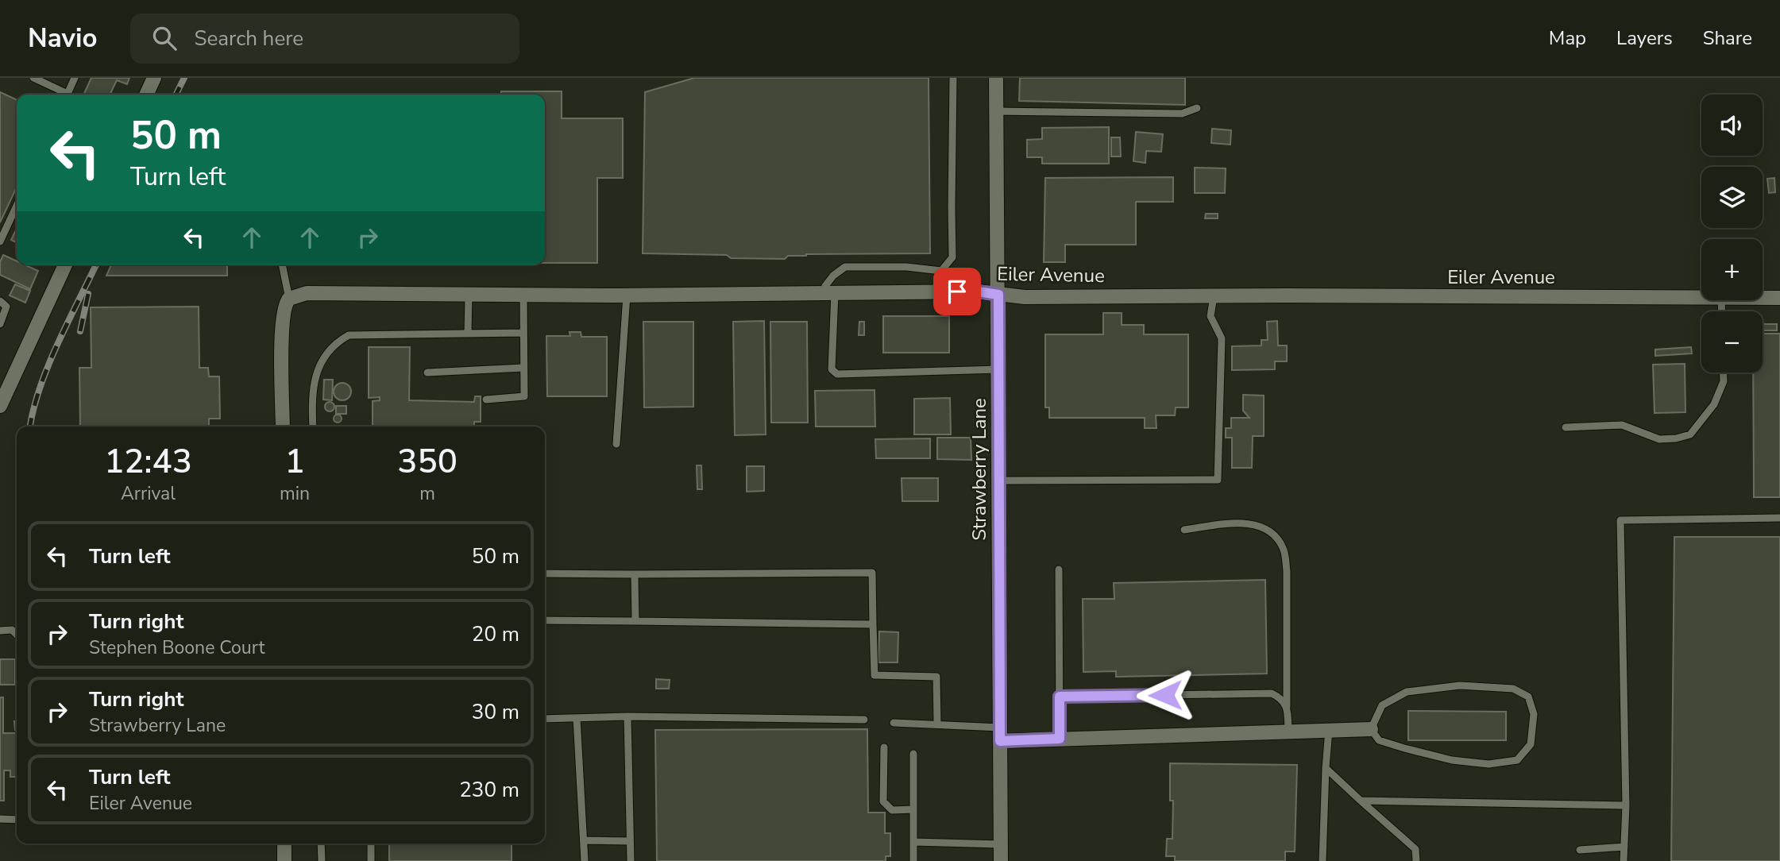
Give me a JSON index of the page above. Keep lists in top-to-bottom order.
{
  "streets": {
    "street": ["Eiler Avenue", "Strawberry Lane"]
  },
  "crossings": [
    ["Eiler Avenue", "Strawberry Lane"]
  ],
  "page": {
    "header": "Navio",
    "search": "Search here",
    "nav": ["Map", "Layers", "Share"],
    "map_buttons": ["+", "−"],
    "turn": ["50 m", "Turn left"],
    "eta": [
      "12:43",
      "Arrival",
      "1",
      "min",
      "350",
      "m"
    ],
    "list": [
      {
        "name": "Turn left",
        "value": "50 m"
      },
      {
        "name": "Turn right",
        "note": "Stephen Boone Court",
        "value": "20 m"
      },
      {
        "name": "Turn right",
        "note": "Strawberry Lane",
        "value": "30 m"
      },
      {
        "name": "Turn left",
        "note": "Eiler Avenue",
        "value": "230 m"
      }
    ]
  }
}
